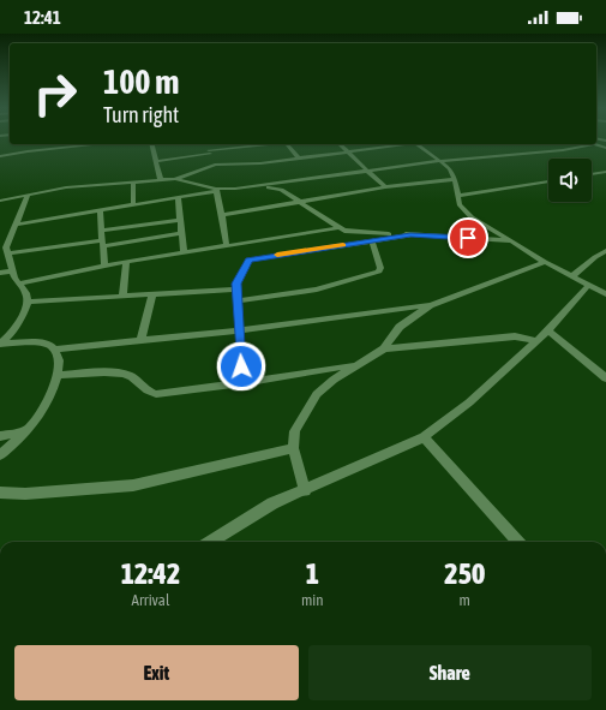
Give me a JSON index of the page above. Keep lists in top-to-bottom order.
{
  "page": {
    "status": "12:41",
    "turn": ["100 m", "Turn right"],
    "eta": [
      "12:42",
      "Arrival",
      "1",
      "min",
      "250",
      "m"
    ],
    "buttons": ["Exit", "Share"]
  }
}
